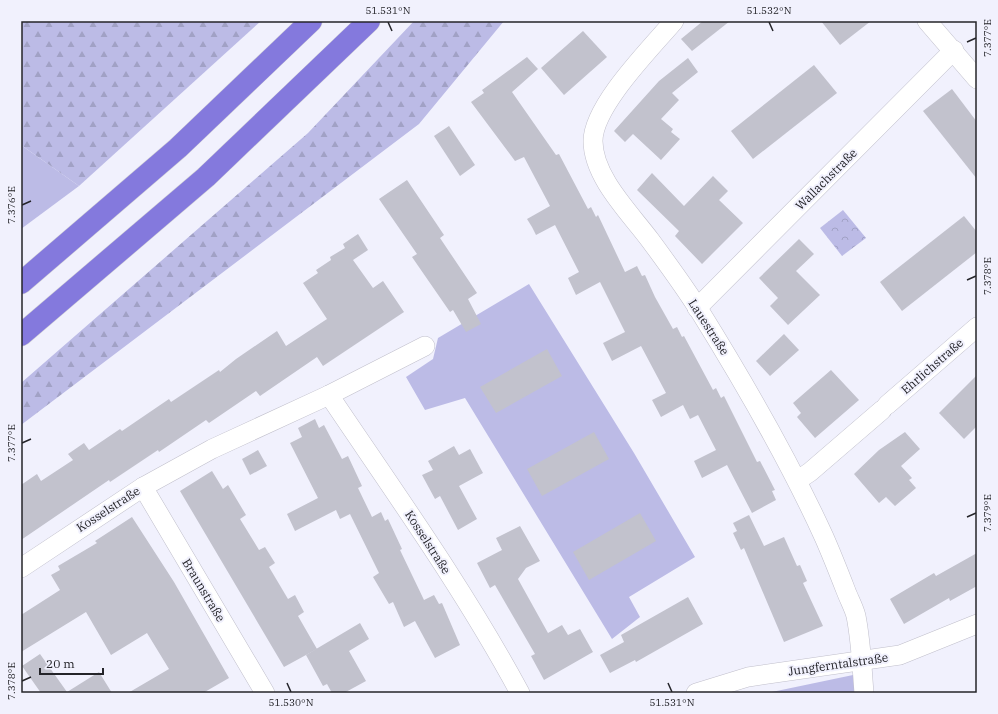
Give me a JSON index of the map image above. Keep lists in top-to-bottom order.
{
  "streets": {
    "street": [
      "Wallachstraße",
      "Lauestraße",
      "Ehrlichstraße",
      "Kosselstraße",
      "Braunstraße",
      "Jungferntalstraße"
    ]
  },
  "crossings": [
    ["Wallachstraße", "Lauestraße"],
    ["Lauestraße", "Ehrlichstraße"],
    ["Lauestraße", "Jungferntalstraße"],
    ["Kosselstraße", "Braunstraße"]
  ],
  "scale_bar": "20 m",
  "coordinates": [
    "51.531°N",
    "51.532°N",
    "7.377°E",
    "7.376°E",
    "7.378°E",
    "7.379°E",
    "51.530°N"
  ]
}
